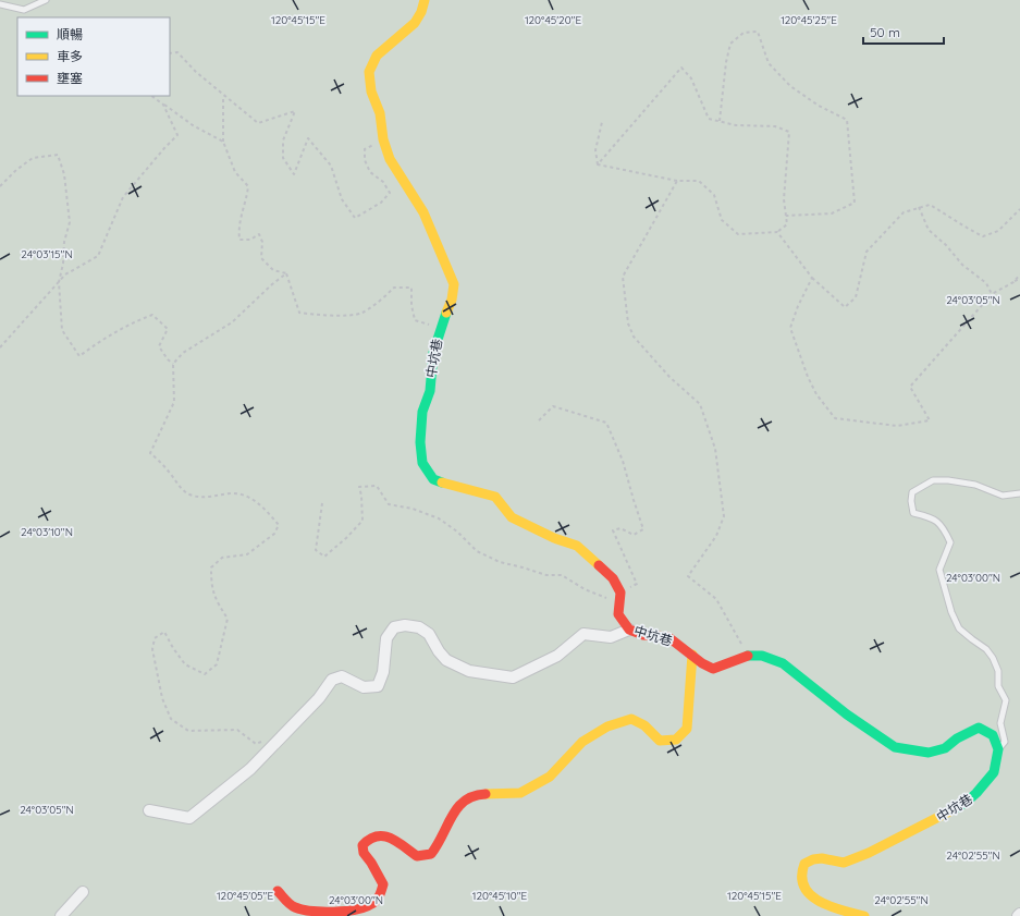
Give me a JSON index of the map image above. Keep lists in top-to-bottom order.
{
  "streets": {
    "street": ["中坑巷"]
  },
  "legend": ["順暢", "車多", "壅塞"],
  "scale_bar": "50 m",
  "coordinates": [
    "120°45'15\"E",
    "120°45'20\"E",
    "120°45'25\"E",
    "24°03'15\"N",
    "24°03'05\"N",
    "24°03'10\"N",
    "24°03'00\"N",
    "24°02'55\"N",
    "120°45'05\"E",
    "120°45'10\"E"
  ]
}
